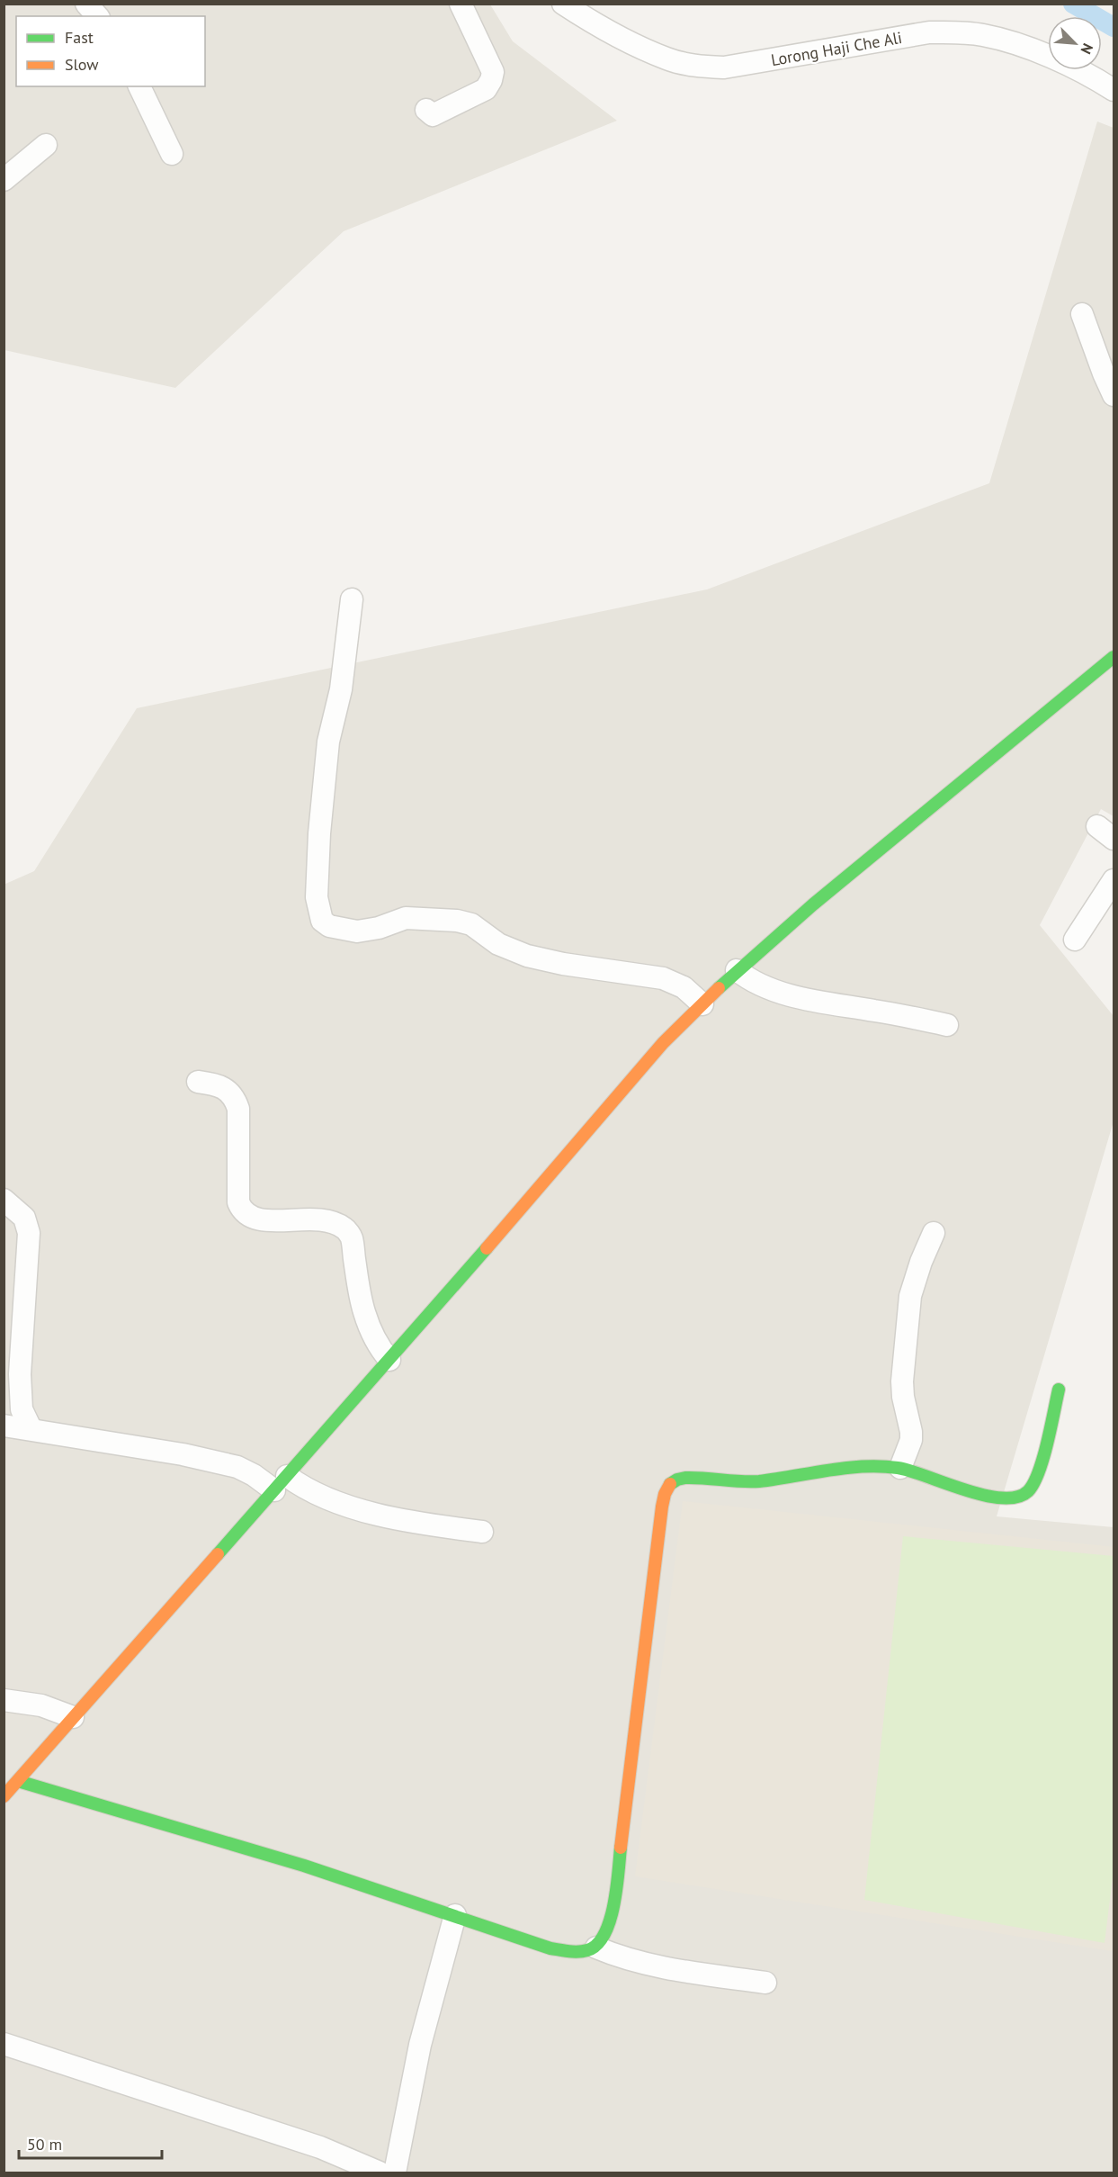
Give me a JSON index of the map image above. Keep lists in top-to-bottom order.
{
  "streets": {
    "street": ["Lorong Haji Che Ali"]
  },
  "legend": ["Fast", "Slow"],
  "scale_bar": "50 m",
  "north": "bottom right"
}
